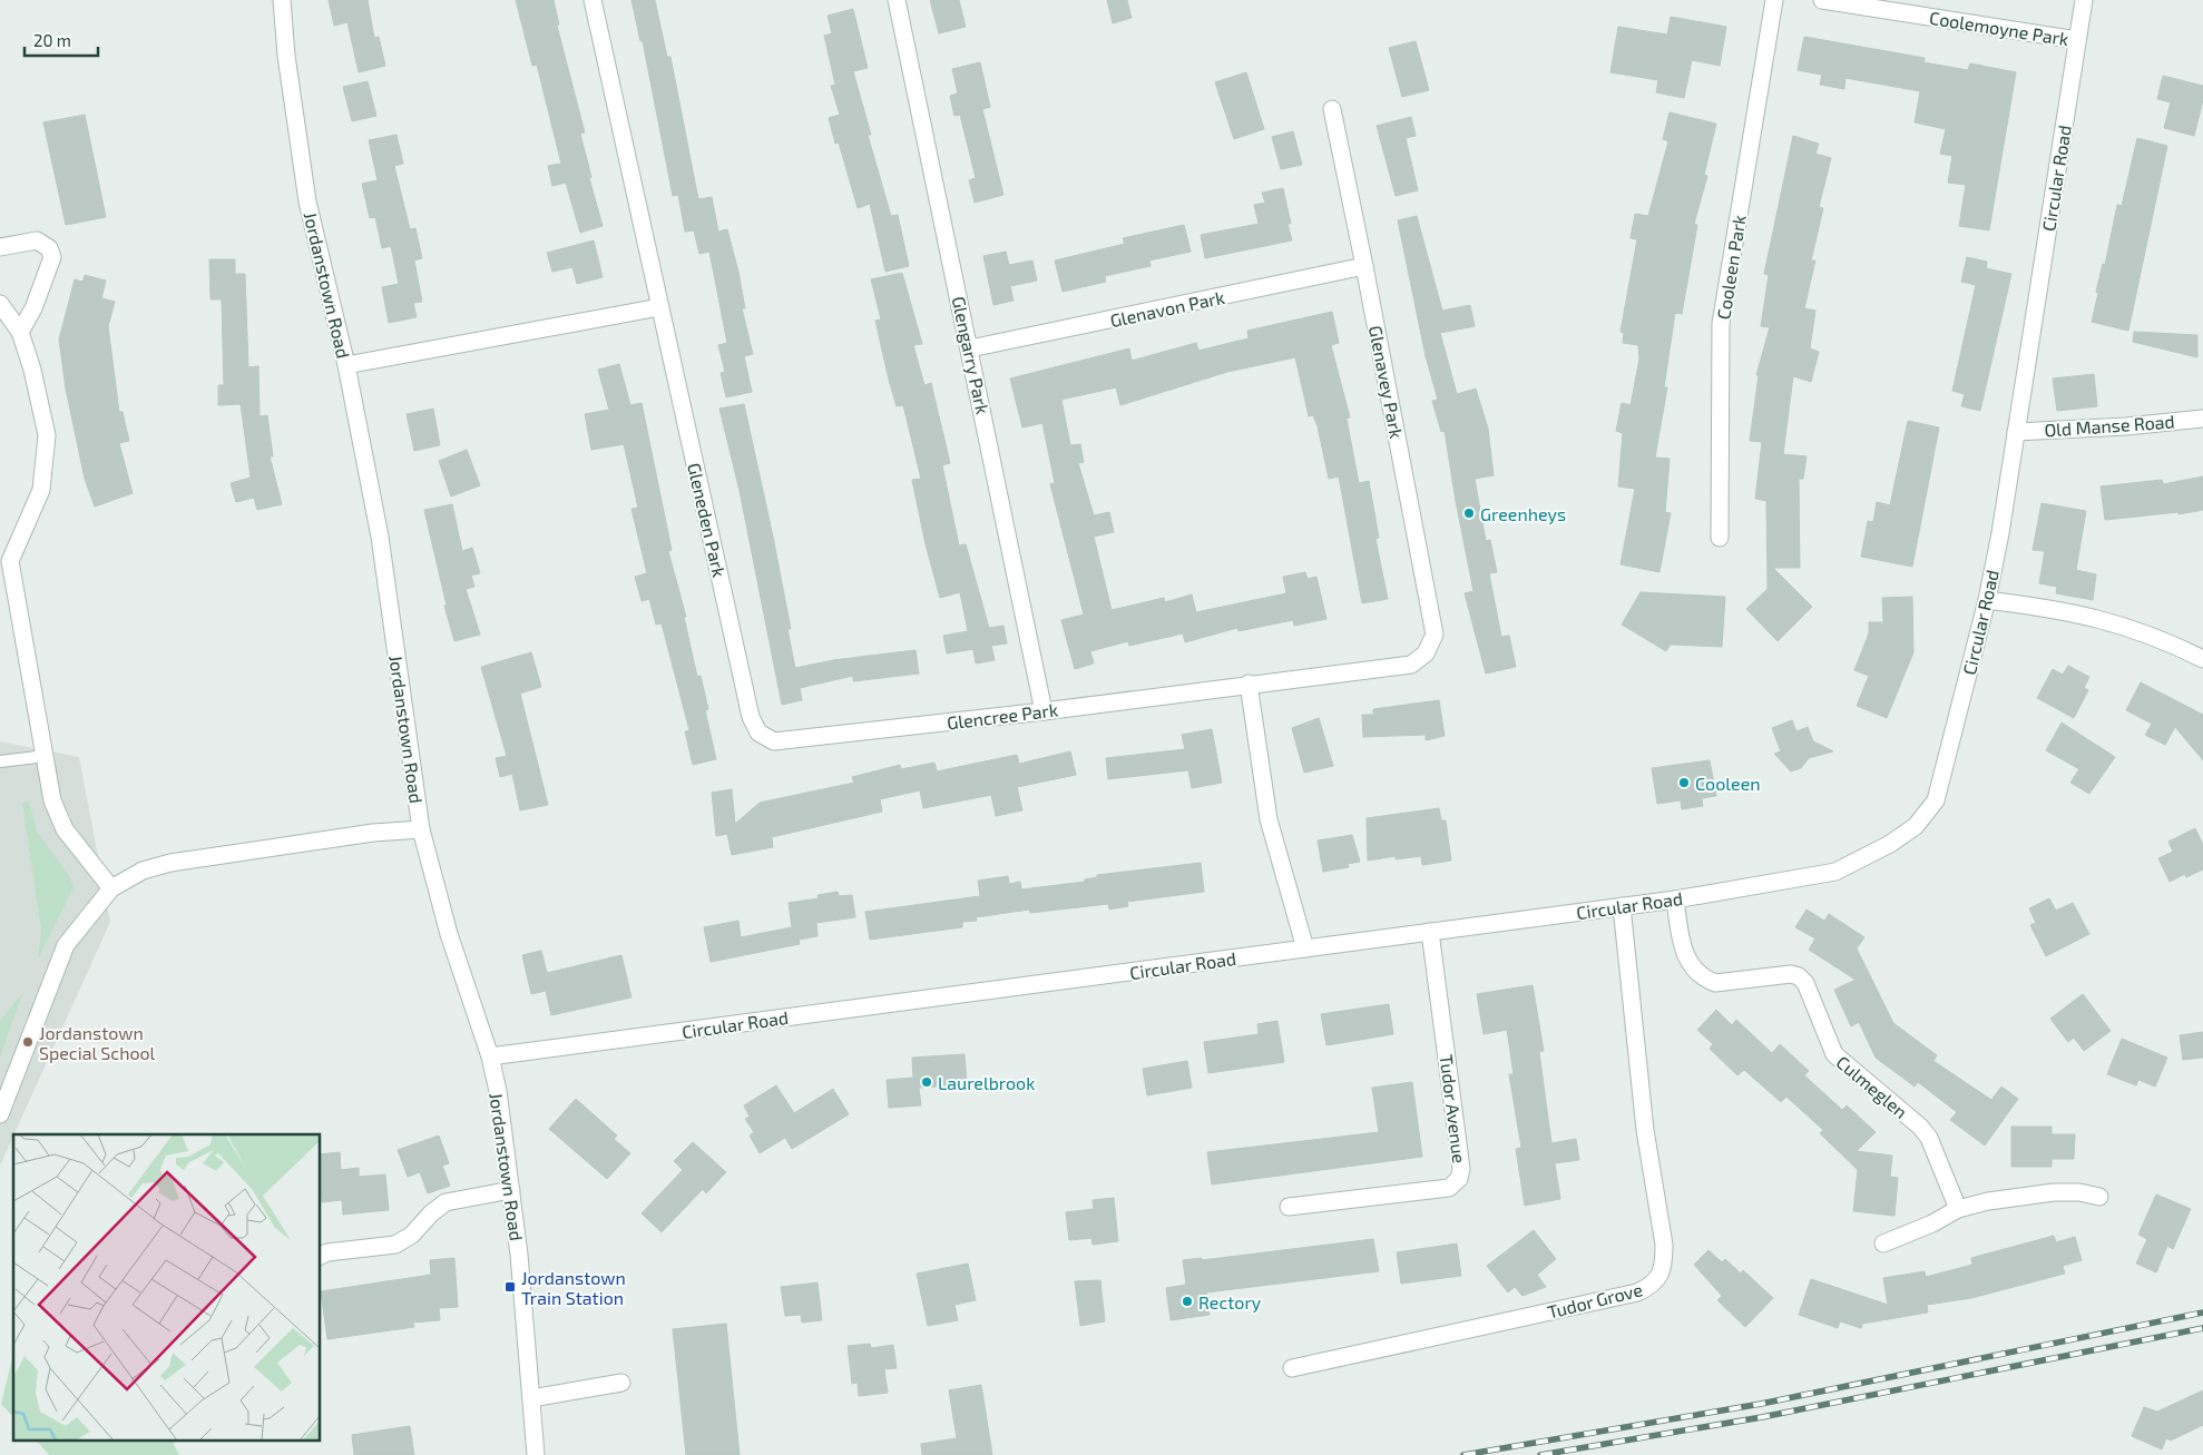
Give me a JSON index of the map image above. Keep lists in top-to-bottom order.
{
  "streets": {
    "street": [
      "Coolemoyne Park",
      "Circular Road",
      "Cooleen Park",
      "Jordanstown Road",
      "Glenavon Park",
      "Glengarry Park",
      "Glenavey Park",
      "Old Manse Road",
      "Gleneden Park",
      "Glencree Park",
      "Culmeglen",
      "Tudor Avenue",
      "Tudor Grove"
    ]
  },
  "crossings": [
    ["Coolemoyne Park", "Circular Road"],
    ["Circular Road", "Jordanstown Road"],
    ["Circular Road", "Old Manse Road"],
    ["Circular Road", "Culmeglen"],
    ["Circular Road", "Tudor Avenue"],
    ["Circular Road", "Tudor Grove"],
    ["Glenavon Park", "Glengarry Park"],
    ["Glenavon Park", "Glenavey Park"],
    ["Glengarry Park", "Glencree Park"],
    ["Glenavey Park", "Glencree Park"],
    ["Gleneden Park", "Glencree Park"]
  ],
  "places": {
    "other": [
      "Greenheys",
      "Cooleen",
      "Jordanstown Special School",
      "Laurelbrook",
      "Rectory"
    ],
    "transit": ["Jordanstown Train Station"]
  },
  "scale_bar": "20 m"
}
